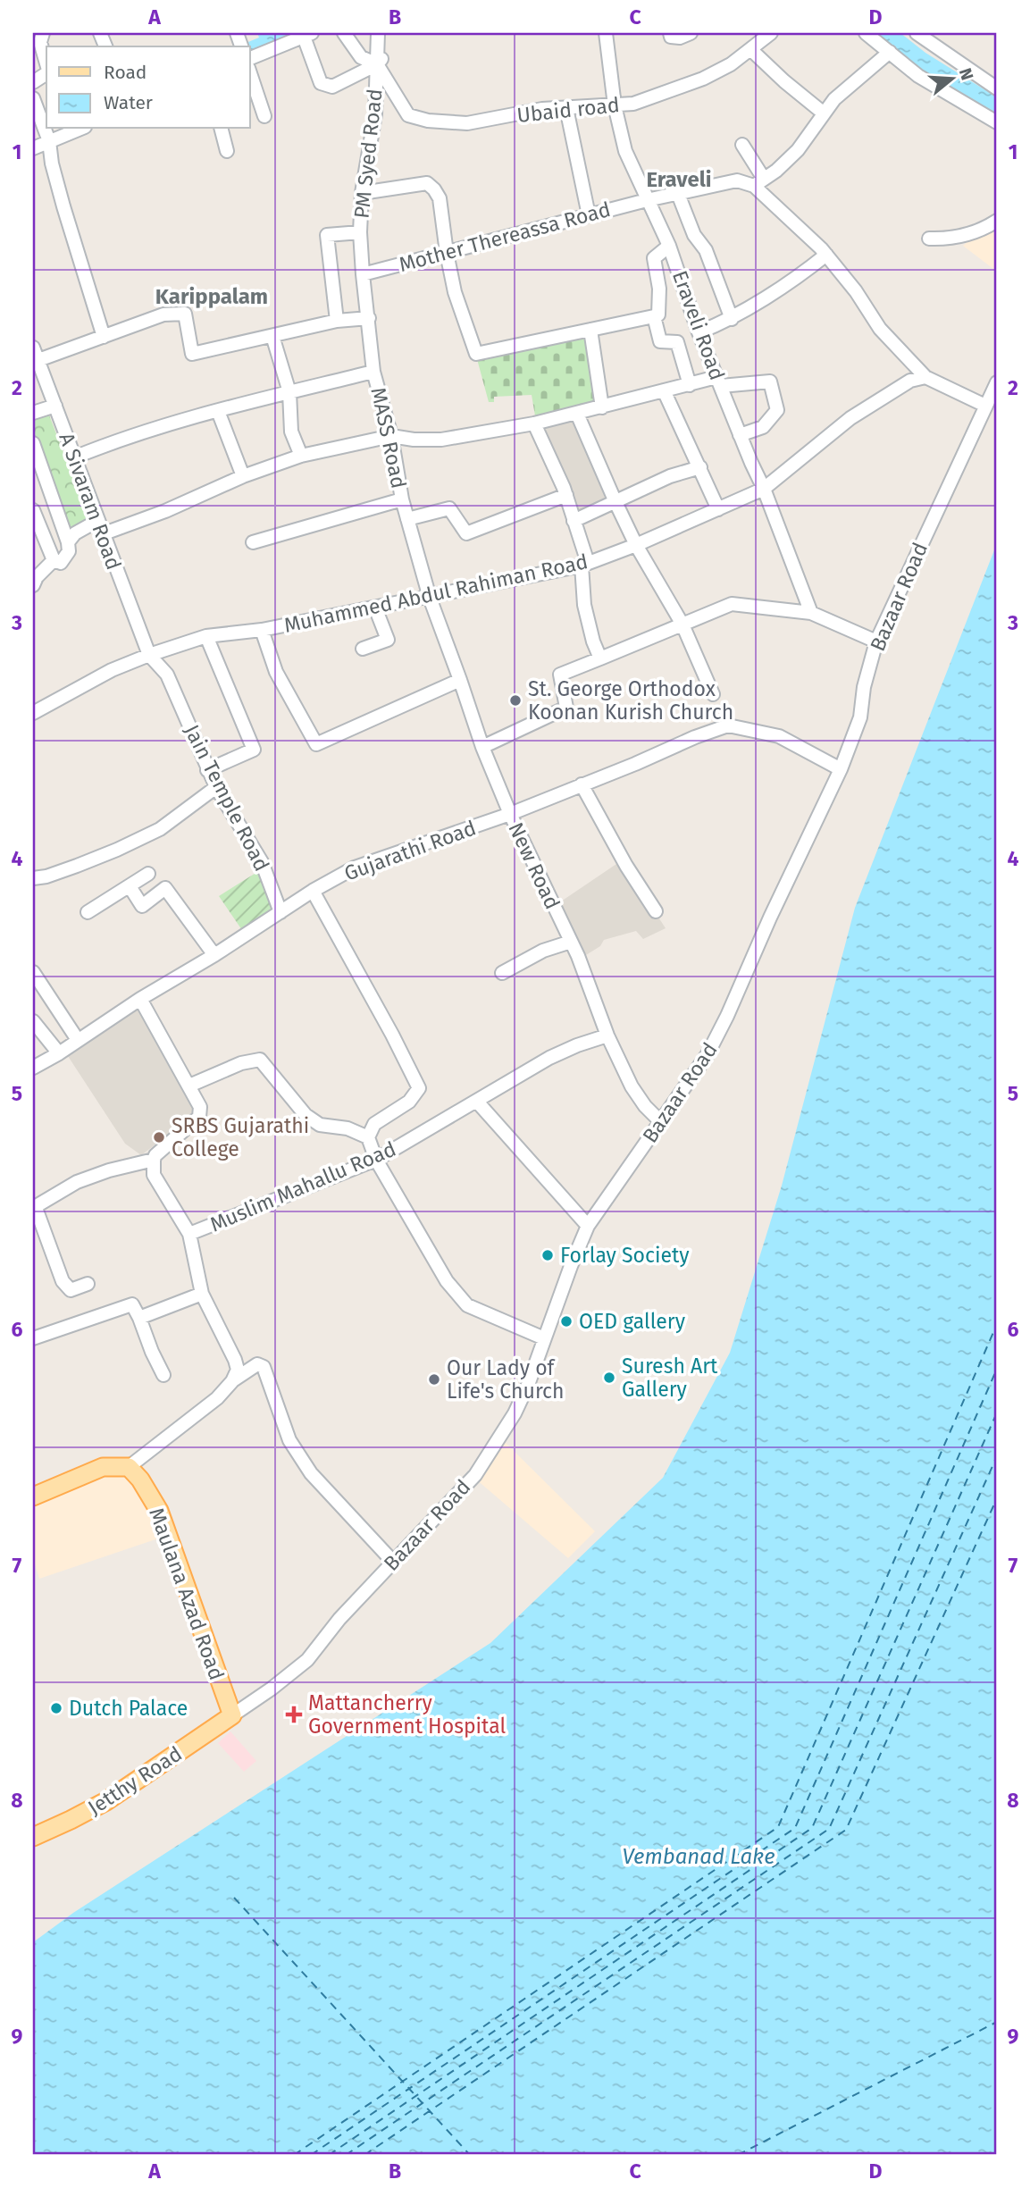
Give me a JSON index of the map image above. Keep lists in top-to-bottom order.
{
  "streets": {
    "main road": ["Maulana Azad Road", "Jetthy Road"],
    "street": [
      "Ubaid road",
      "PM Syed Road",
      "Mother Thereassa Road",
      "Eraveli Road",
      "MASS Road",
      "A Sivaram Road",
      "Muhammed Abdul Rahiman Road",
      "Bazaar Road",
      "Jain Temple Road",
      "Gujarathi Road",
      "New Road",
      "Muslim Mahallu Road"
    ]
  },
  "crossings": [
    ["Ubaid road", "PM Syed Road"],
    ["Ubaid road", "Eraveli Road"],
    ["PM Syed Road", "Mother Thereassa Road"],
    ["PM Syed Road", "MASS Road"],
    ["Mother Thereassa Road", "Eraveli Road"],
    ["Mother Thereassa Road", "MASS Road"],
    ["Eraveli Road", "Muhammed Abdul Rahiman Road"],
    ["MASS Road", "Muhammed Abdul Rahiman Road"],
    ["MASS Road", "New Road"],
    ["A Sivaram Road", "Muhammed Abdul Rahiman Road"],
    ["A Sivaram Road", "Jain Temple Road"],
    ["Muhammed Abdul Rahiman Road", "Jain Temple Road"],
    ["Muhammed Abdul Rahiman Road", "New Road"],
    ["Bazaar Road", "Gujarathi Road"],
    ["Bazaar Road", "New Road"],
    ["Bazaar Road", "Maulana Azad Road"],
    ["Bazaar Road", "Jetthy Road"],
    ["Jain Temple Road", "Gujarathi Road"],
    ["Gujarathi Road", "New Road"],
    ["New Road", "Muslim Mahallu Road"],
    ["Maulana Azad Road", "Jetthy Road"]
  ],
  "districts": ["Eraveli", "Karippalam"],
  "water": ["Vembanad Lake"],
  "places": {
    "other": [
      "St. George Orthodox Koonan Kurish Church",
      "SRBS Gujarathi College",
      "Forlay Society",
      "OED gallery",
      "Suresh Art Gallery",
      "Our Lady of Life's Church",
      "Dutch Palace"
    ],
    "health": ["Mattancherry Government Hospital"]
  },
  "legend": ["Road", "Water"],
  "north": "right",
  "grid": {
    "columns": [
      "A",
      "B",
      "C",
      "D"
    ],
    "rows": [
      "1",
      "2",
      "3",
      "4",
      "5",
      "6",
      "7",
      "8",
      "9"
    ]
  }
}
